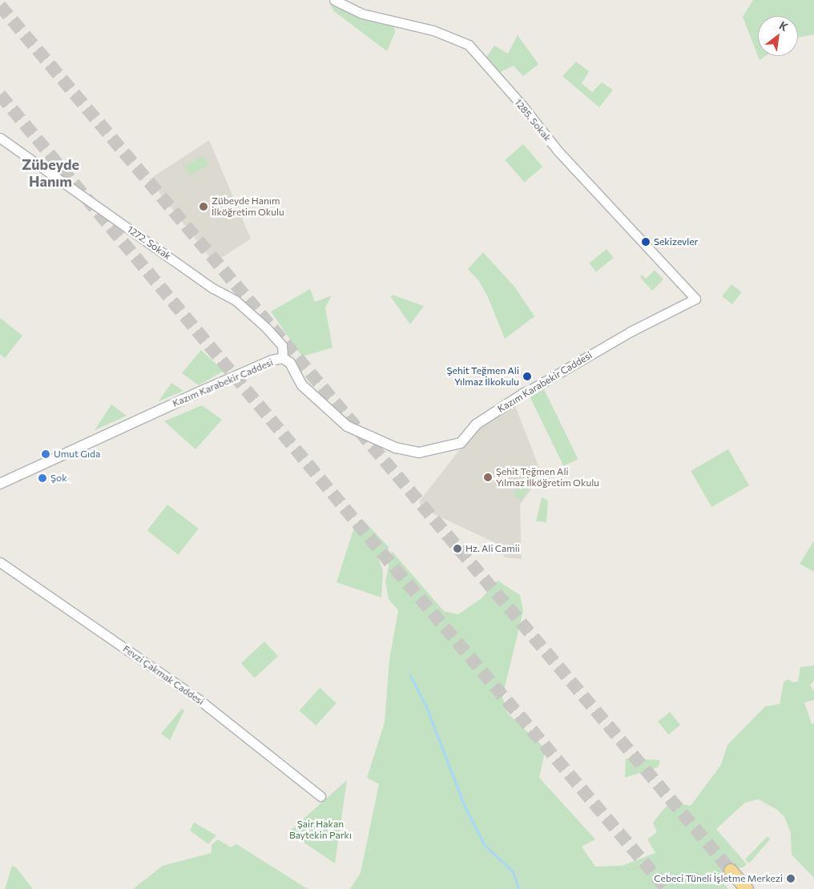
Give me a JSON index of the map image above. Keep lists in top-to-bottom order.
{
  "streets": {
    "main road": ["Kazım Karabekir Caddesi"],
    "street": ["1285. Sokak", "1272. Sokak", "Fevzi Çakmak Caddesi"]
  },
  "crossings": [
    ["1285. Sokak", "Kazım Karabekir Caddesi"],
    ["1272. Sokak", "Kazım Karabekir Caddesi"]
  ],
  "districts": ["Zübeyde Hanım"],
  "parks": ["Şair Hakan Baytekin Parkı"],
  "places": [
    "Zübeyde Hanım İlköğretim Okulu",
    "Sekizevler",
    "Şehit Teğmen Ali Yılmaz İlkokulu",
    "Umut Gıda",
    "Şehit Teğmen Ali Yılmaz İlköğretim Okulu",
    "Şok",
    "Hz. Ali Camii",
    "Cebeci Tüneli İşletme Merkezi"
  ],
  "north": "top right"
}
